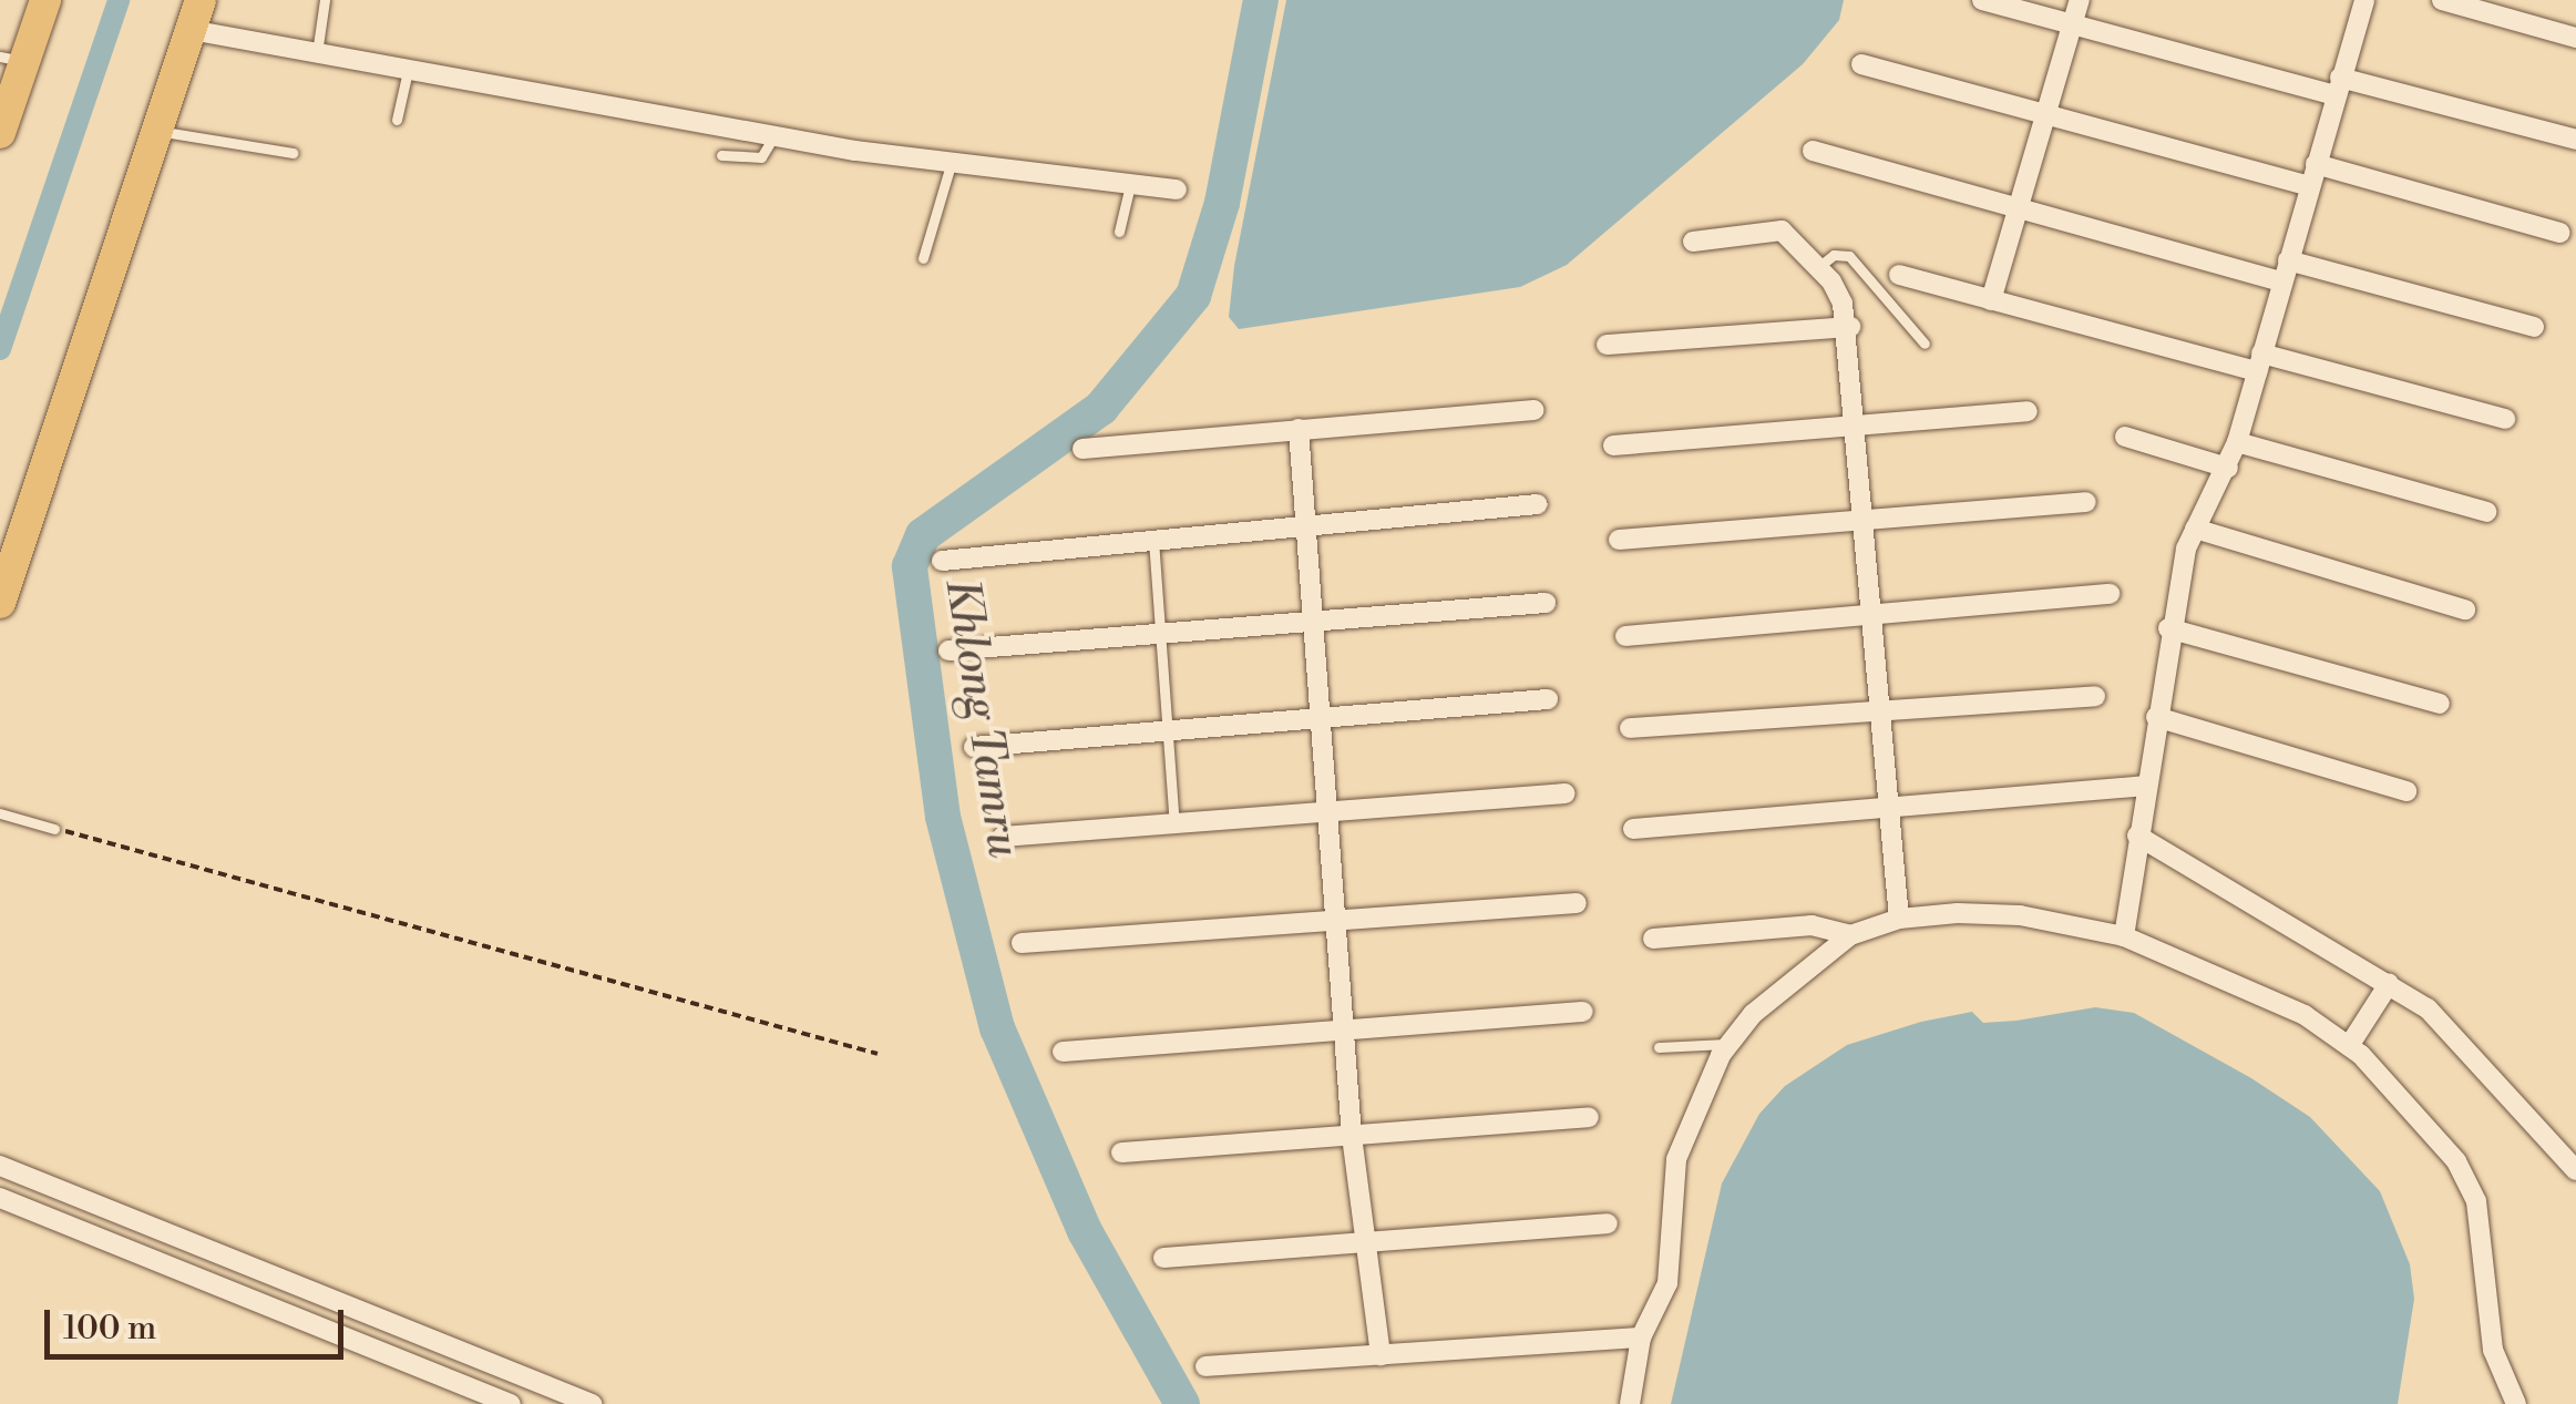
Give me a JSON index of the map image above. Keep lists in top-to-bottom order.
{
  "water": ["Khlong Tamru"],
  "scale_bar": "100 m"
}
